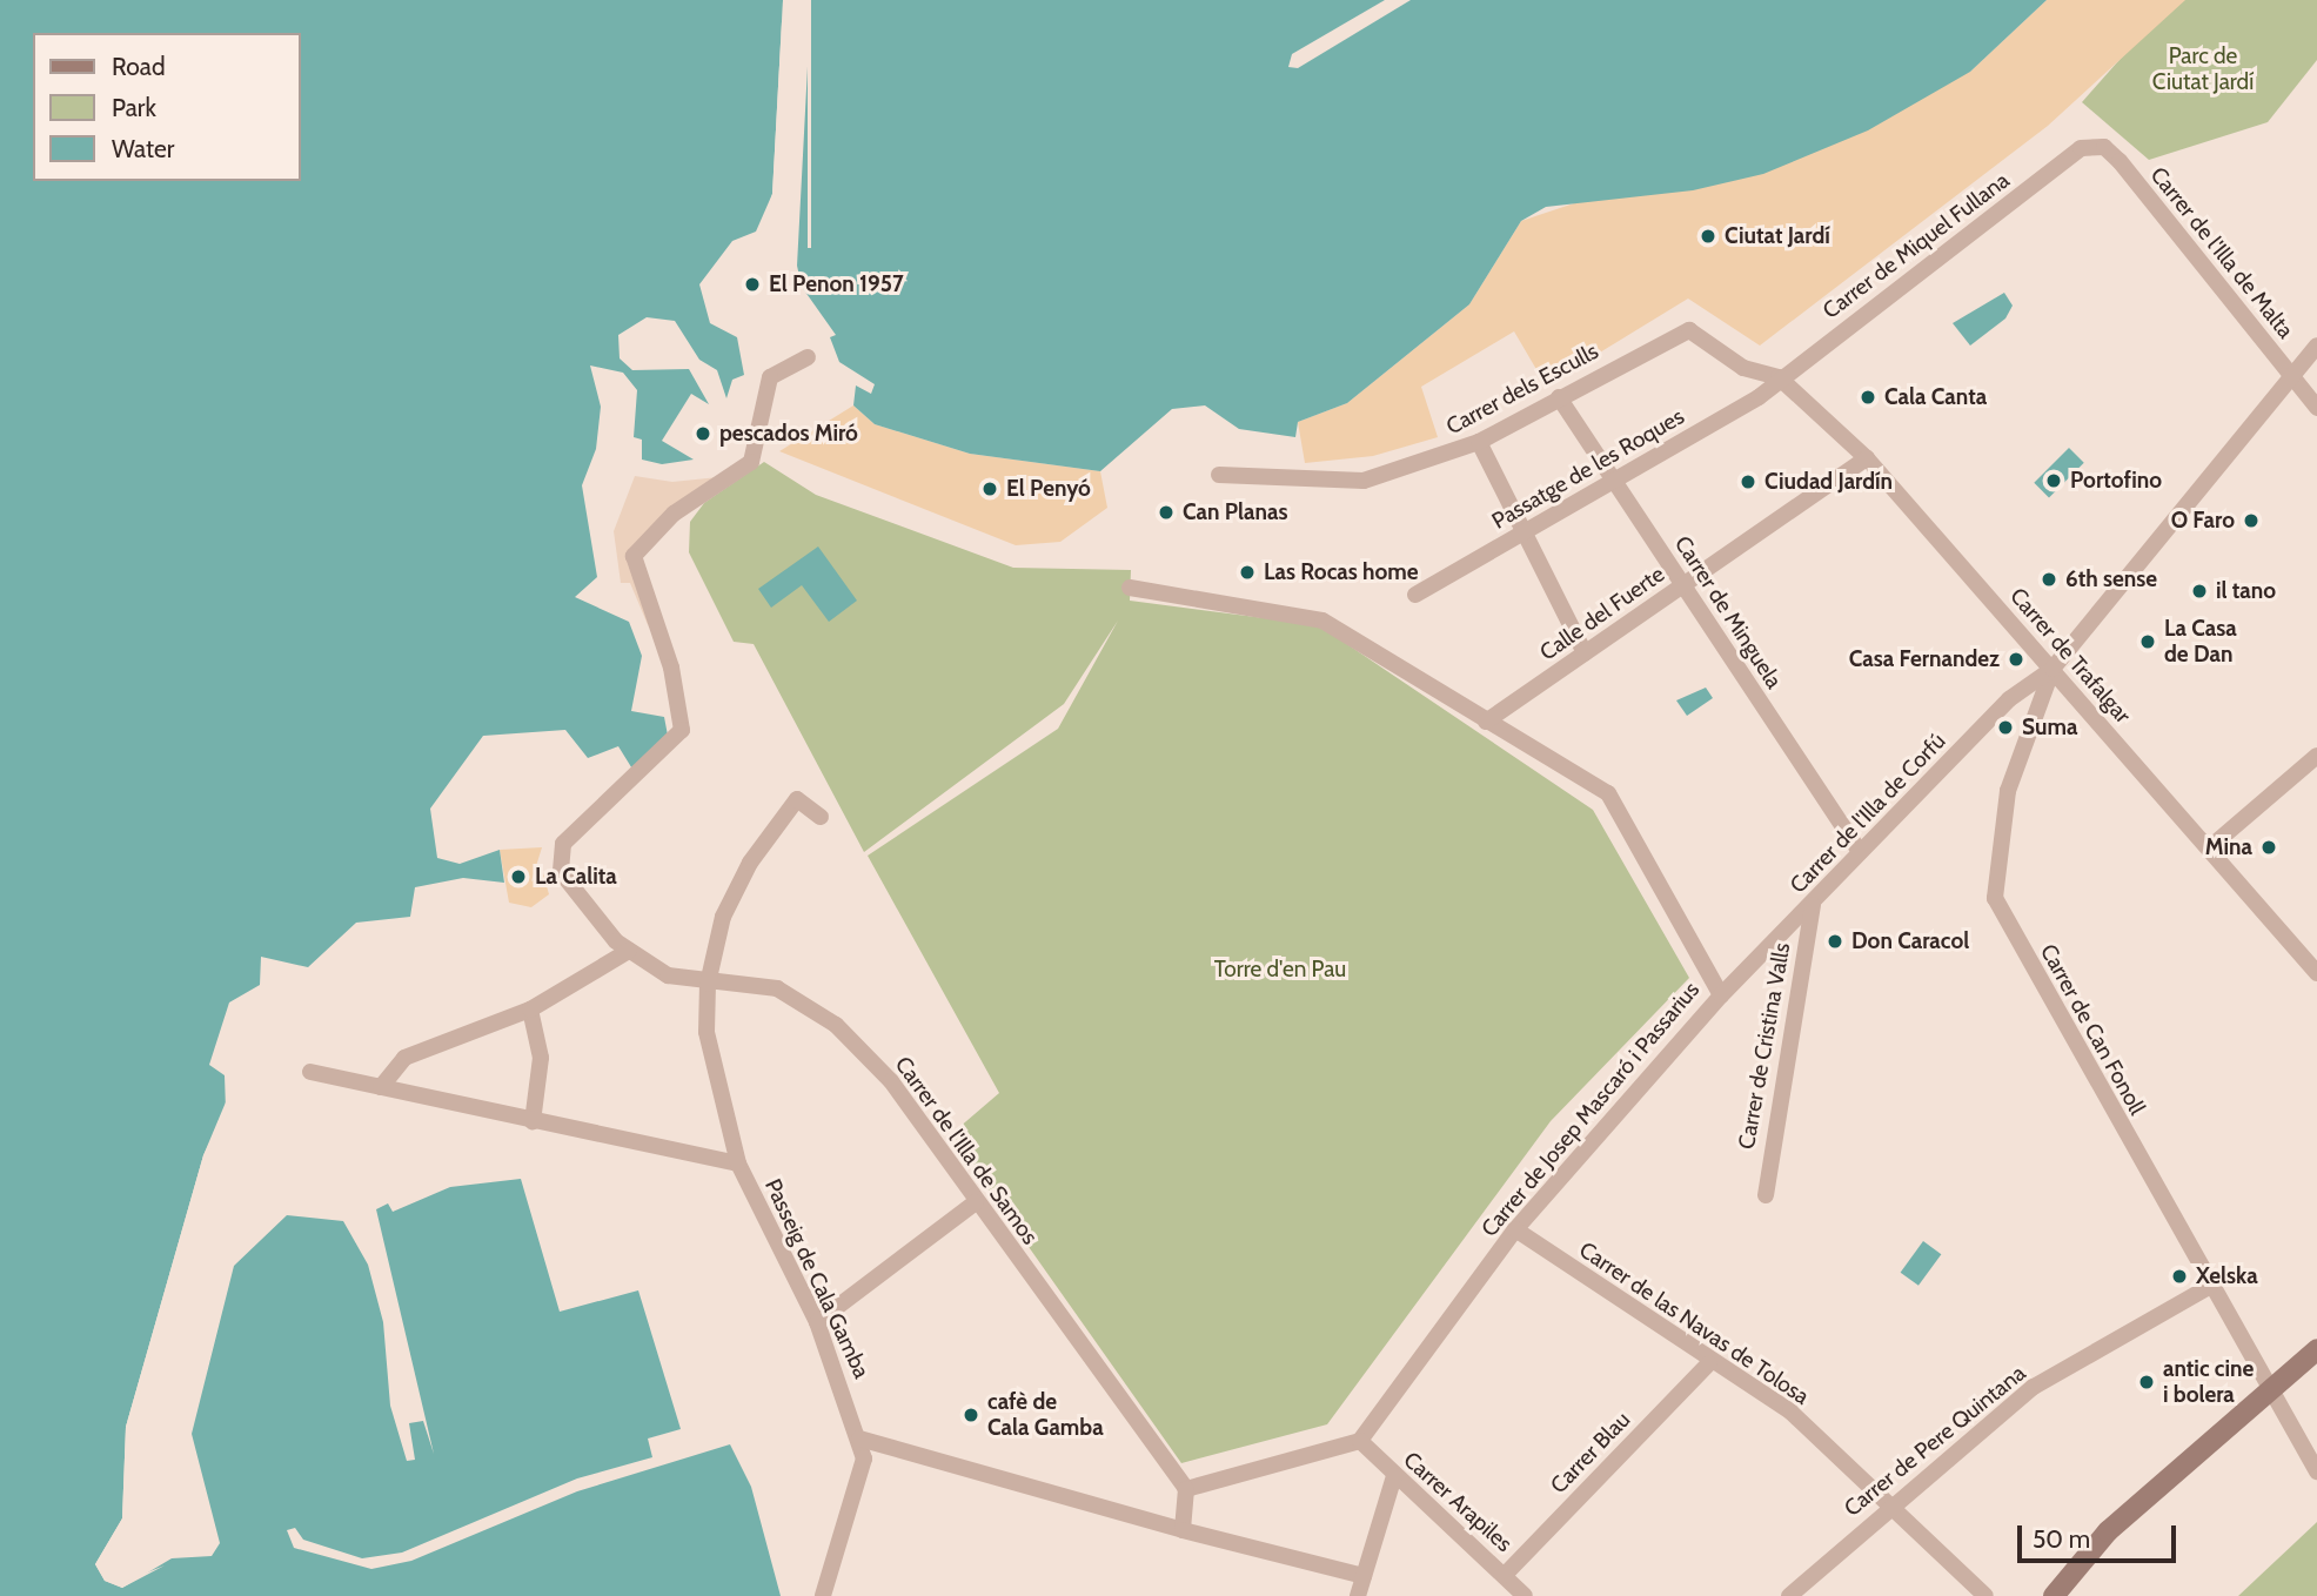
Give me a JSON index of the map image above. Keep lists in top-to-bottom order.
{
  "streets": {
    "street": [
      "Carrer de Miquel Fullana",
      "Carrer de l'Illa de Malta",
      "Carrer dels Esculls",
      "Passatge de les Roques",
      "Carrer de Minguela",
      "Calle del Fuerte",
      "Carrer de Trafalgar",
      "Carrer de l'Illa de Corfú",
      "Carrer de Can Fonoll",
      "Carrer de Cristina Valls",
      "Carrer de Josep Mascaró i Passarius",
      "Carrer de l'Illa de Samos",
      "Passeig de Cala Gamba",
      "Carrer de las Navas de Tolosa",
      "Carrer de Pere Quintana",
      "Carrer Blau",
      "Carrer Arapiles"
    ]
  },
  "crossings": [
    ["Carrer de Miquel Fullana", "Carrer de l'Illa de Malta"],
    ["Carrer de Miquel Fullana", "Carrer dels Esculls"],
    ["Carrer de Miquel Fullana", "Passatge de les Roques"],
    ["Carrer de Miquel Fullana", "Carrer de Trafalgar"],
    ["Carrer dels Esculls", "Passatge de les Roques"],
    ["Carrer dels Esculls", "Carrer de Minguela"],
    ["Carrer dels Esculls", "Carrer de Trafalgar"],
    ["Passatge de les Roques", "Carrer de Minguela"],
    ["Passatge de les Roques", "Carrer de Trafalgar"],
    ["Carrer de Minguela", "Calle del Fuerte"],
    ["Carrer de Minguela", "Carrer de l'Illa de Corfú"],
    ["Calle del Fuerte", "Carrer de Trafalgar"],
    ["Calle del Fuerte", "Carrer de Josep Mascaró i Passarius"],
    ["Carrer de Trafalgar", "Carrer de l'Illa de Corfú"],
    ["Carrer de Trafalgar", "Carrer de Can Fonoll"],
    ["Carrer de l'Illa de Corfú", "Carrer de Can Fonoll"],
    ["Carrer de l'Illa de Corfú", "Carrer de Cristina Valls"],
    ["Carrer de l'Illa de Corfú", "Carrer de Josep Mascaró i Passarius"],
    ["Carrer de Can Fonoll", "Carrer de Pere Quintana"],
    ["Carrer de Josep Mascaró i Passarius", "Carrer de las Navas de Tolosa"],
    ["Carrer de Josep Mascaró i Passarius", "Carrer Arapiles"],
    ["Carrer de las Navas de Tolosa", "Carrer de Pere Quintana"],
    ["Carrer de las Navas de Tolosa", "Carrer Blau"],
    ["Carrer Blau", "Carrer Arapiles"]
  ],
  "parks": ["Parc de Ciutat Jardí", "Torre d'en Pau"],
  "places": [
    "Ciutat Jardí",
    "El Penon 1957",
    "Cala Canta",
    "pescados Miró",
    "Portofino",
    "Ciudad Jardín",
    "El Penyó",
    "Can Planas",
    "O Faro",
    "Las Rocas home",
    "6th sense",
    "il tano",
    "La Casa de Dan",
    "Casa Fernandez",
    "Suma",
    "Mina",
    "La Calita",
    "Don Caracol",
    "Xelska",
    "antic cine i bolera",
    "cafè de Cala Gamba"
  ],
  "legend": ["Road", "Park", "Water"],
  "scale_bar": "50 m"
}
